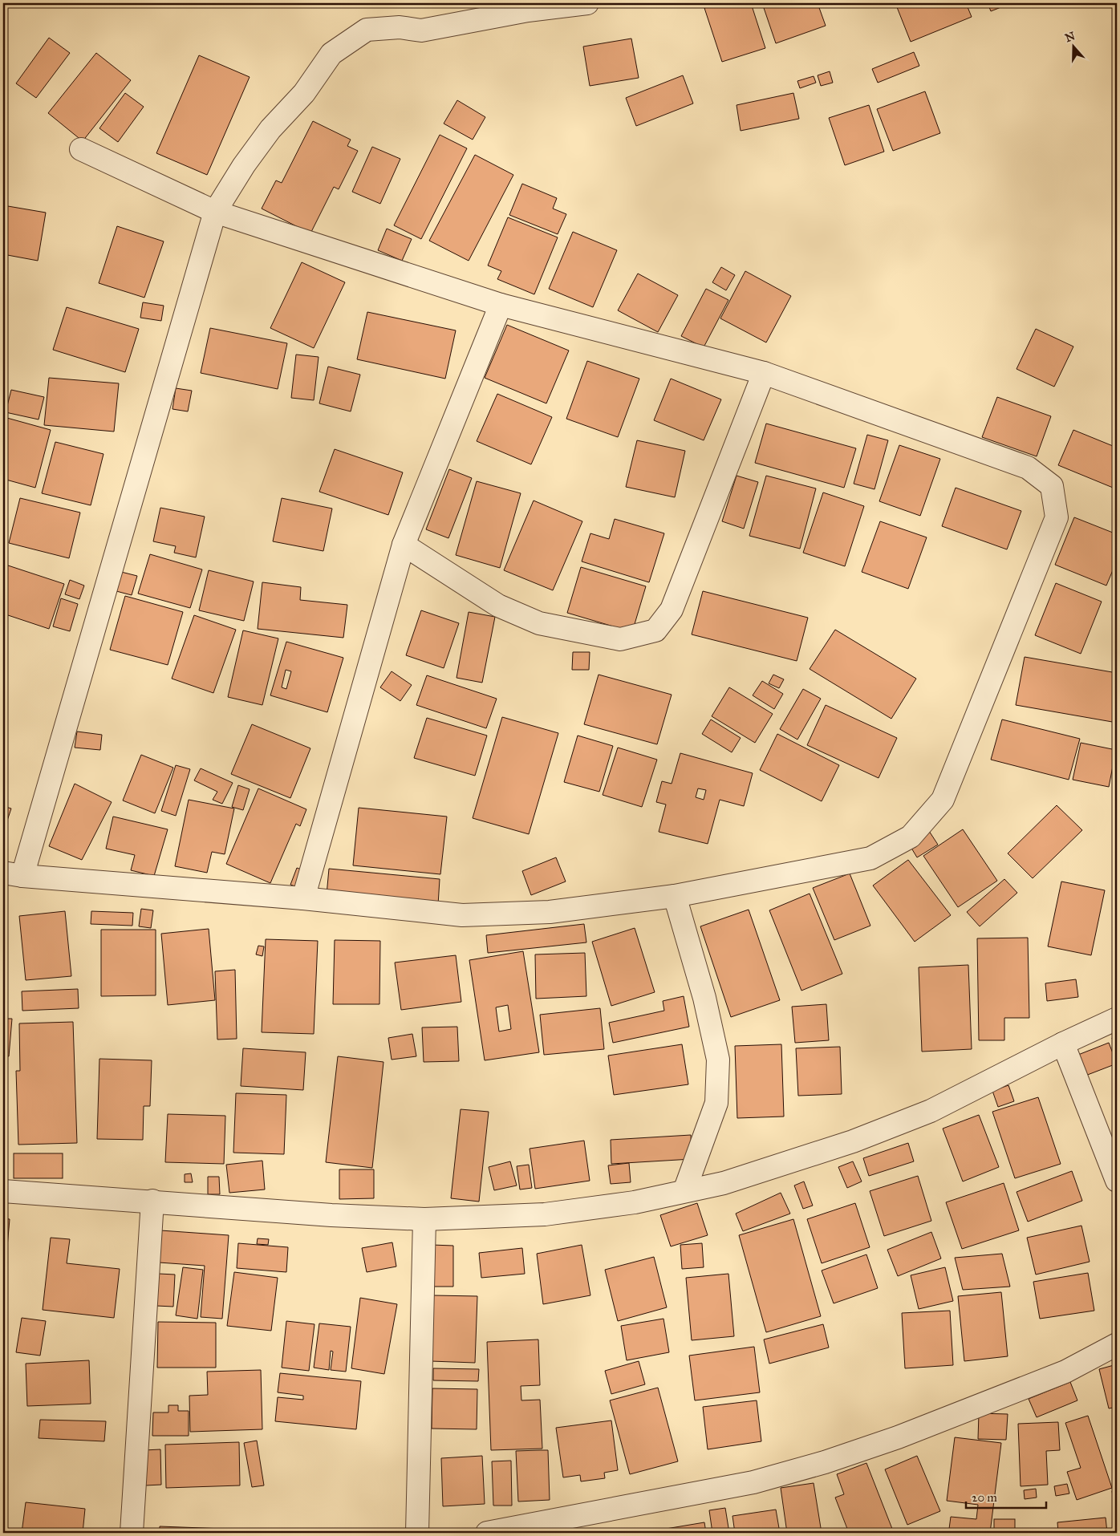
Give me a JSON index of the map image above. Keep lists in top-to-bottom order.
{
  "scale_bar": "20 m",
  "north": "top"
}
